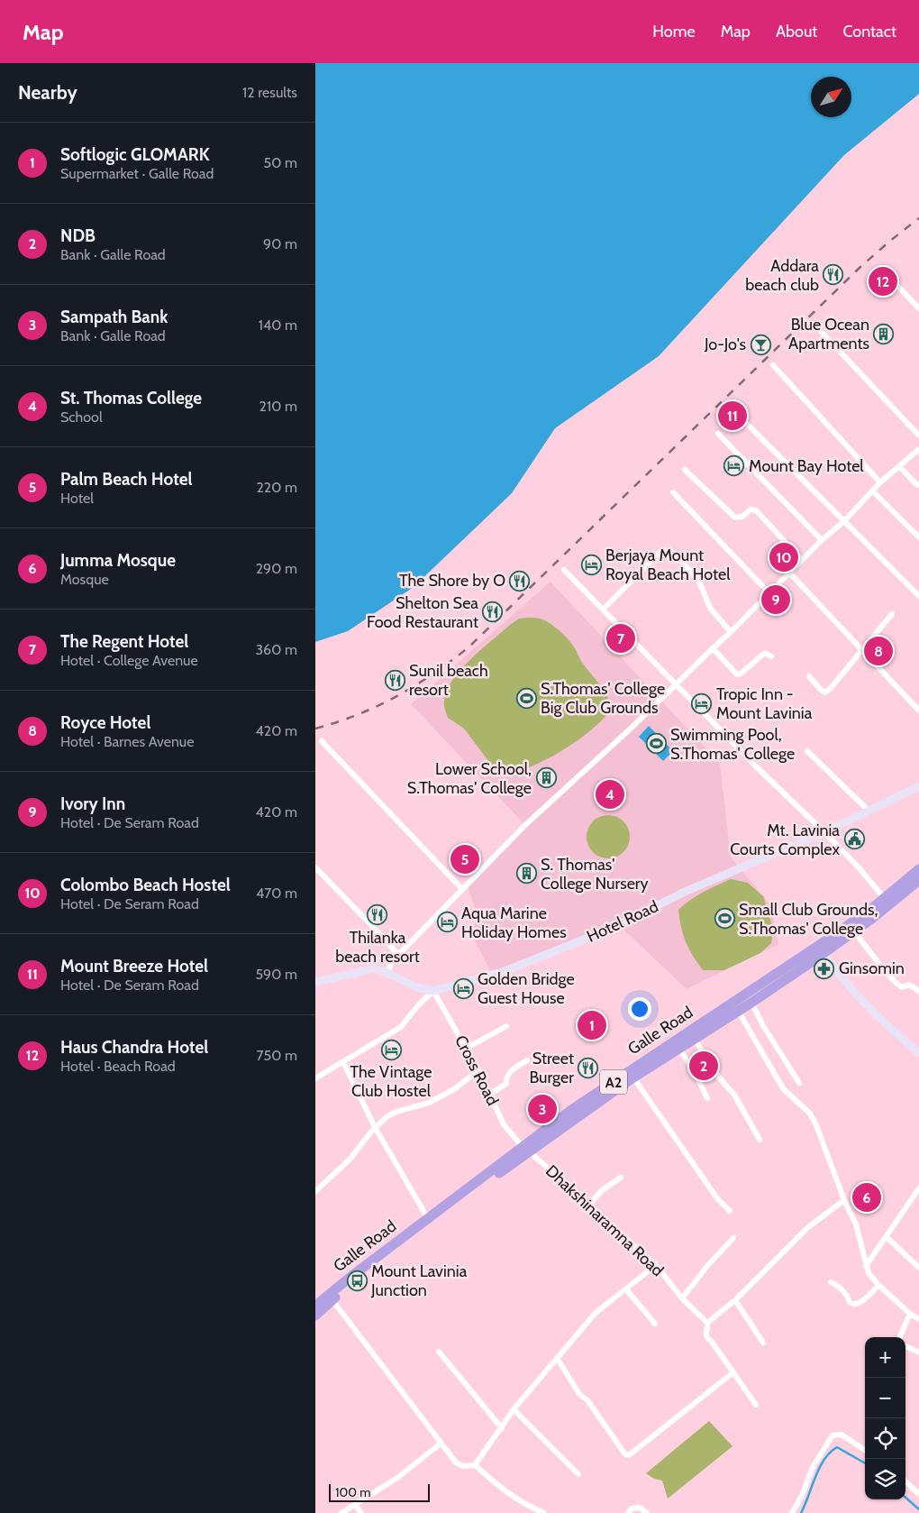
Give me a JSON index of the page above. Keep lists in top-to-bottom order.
{
  "streets": {
    "highway": ["Galle Road", "A2"],
    "street": ["Hotel Road", "Cross Road", "Dhakshinaramna Road"]
  },
  "crossings": [
    ["Hotel Road", "Cross Road"],
    ["Galle Road", "Cross Road"],
    ["Galle Road", "Dhakshinaramna Road"],
    ["Cross Road", "Dhakshinaramna Road"]
  ],
  "places": {
    "restaurant": [
      "Addara beach club",
      "The Shore by O",
      "Shelton Sea Food Restaurant",
      "Sunil beach resort",
      "Thilanka beach resort",
      "Street Burger"
    ],
    "building": ["Blue Ocean Apartments", "Lower School, S.Thomas' College", "S. Thomas' College Nursery"],
    "bar": ["Jo-Jo's"],
    "hotel": [
      "Mount Bay Hotel",
      "Berjaya Mount Royal Beach Hotel",
      "Tropic Inn - Mount Lavinia",
      "Aqua Marine Holiday Homes",
      "Golden Bridge Guest House",
      "The Vintage Club Hostel"
    ],
    "sports": ["S.Thomas' College Big Club Grounds", "Swimming Pool, S.Thomas' College", "Small Club Grounds, S.Thomas' College"],
    "public building": ["Mt. Lavinia Courts Complex"],
    "pharmacy": ["Ginsomin"],
    "bus stop": ["Mount Lavinia Junction"]
  },
  "scale_bar": "100 m",
  "north": "top right",
  "page": {
    "header": "Map",
    "nav": [
      "Home",
      "Map",
      "About",
      "Contact"
    ],
    "heading": ["Nearby", "12 results"],
    "list": [
      {
        "mark": "1",
        "name": "Softlogic GLOMARK",
        "note": "Supermarket · Galle Road",
        "value": "50 m"
      },
      {
        "mark": "2",
        "name": "NDB",
        "note": "Bank · Galle Road",
        "value": "90 m"
      },
      {
        "mark": "3",
        "name": "Sampath Bank",
        "note": "Bank · Galle Road",
        "value": "140 m"
      },
      {
        "mark": "4",
        "name": "St. Thomas College",
        "note": "School",
        "value": "210 m"
      },
      {
        "mark": "5",
        "name": "Palm Beach Hotel",
        "note": "Hotel",
        "value": "220 m"
      },
      {
        "mark": "6",
        "name": "Jumma Mosque",
        "note": "Mosque",
        "value": "290 m"
      },
      {
        "mark": "7",
        "name": "The Regent Hotel",
        "note": "Hotel · College Avenue",
        "value": "360 m"
      },
      {
        "mark": "8",
        "name": "Royce Hotel",
        "note": "Hotel · Barnes Avenue",
        "value": "420 m"
      },
      {
        "mark": "9",
        "name": "Ivory Inn",
        "note": "Hotel · De Seram Road",
        "value": "420 m"
      },
      {
        "mark": "10",
        "name": "Colombo Beach Hostel",
        "note": "Hotel · De Seram Road",
        "value": "470 m"
      },
      {
        "mark": "11",
        "name": "Mount Breeze Hotel",
        "note": "Hotel · De Seram Road",
        "value": "590 m"
      },
      {
        "mark": "12",
        "name": "Haus Chandra Hotel",
        "note": "Hotel · Beach Road",
        "value": "750 m"
      }
    ],
    "pins": [
      "12",
      "11",
      "10",
      "9",
      "7",
      "8",
      "4",
      "5",
      "1",
      "2",
      "3",
      "6"
    ],
    "map_buttons": ["+", "−"],
    "scale": "100 m"
  }
}
